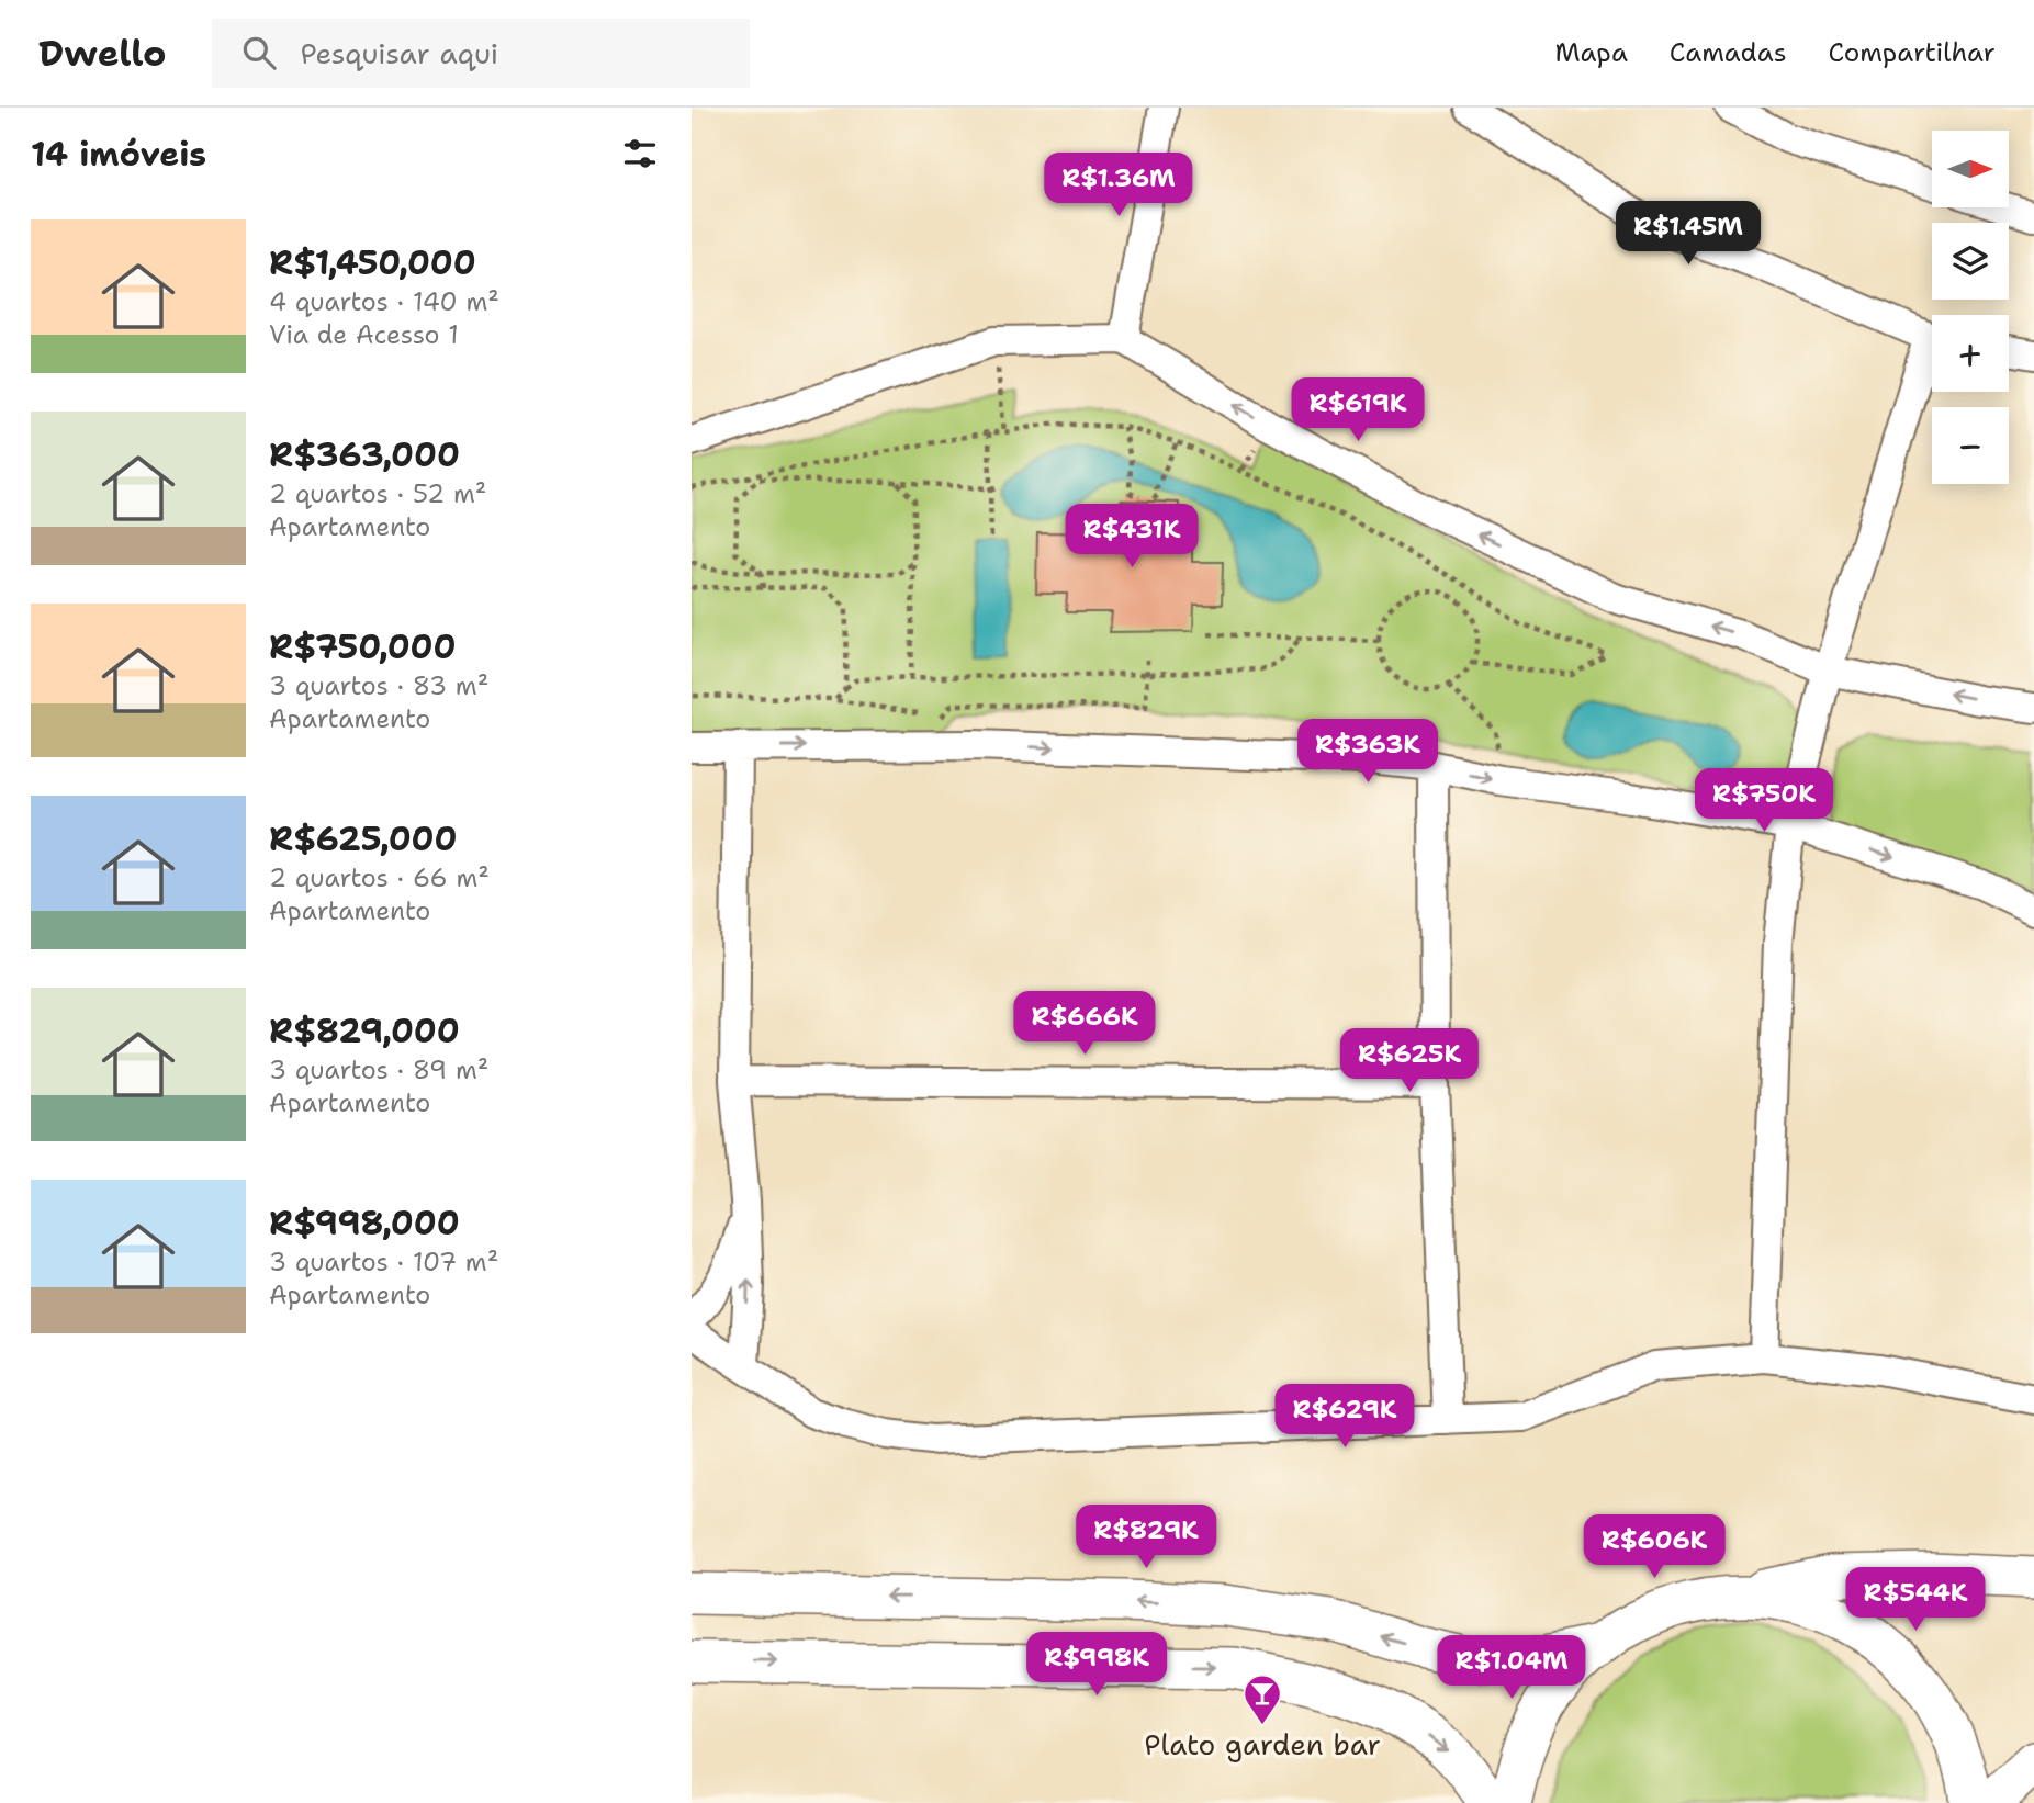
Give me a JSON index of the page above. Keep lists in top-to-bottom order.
{
  "places": {
    "bar": ["Plato garden bar"]
  },
  "north": "right",
  "page": {
    "header": "Dwello",
    "search": "Pesquisar aqui",
    "nav": ["Mapa", "Camadas", "Compartilhar"],
    "heading": "14 imóveis",
    "map_buttons": ["+", "−"],
    "price": [
      "R$1.36M",
      "R$1.45M",
      "R$619K",
      "R$431K",
      "R$363K",
      "R$750K",
      "R$666K",
      "R$625K",
      "R$629K",
      "R$829K",
      "R$606K",
      "R$544K",
      "R$998K",
      "R$1.04M"
    ],
    "list": [
      {
        "name": "R$1,450,000",
        "note": "4 quartos · 140 m² · Via de Acesso 1"
      },
      {
        "name": "R$363,000",
        "note": "2 quartos · 52 m² · Apartamento"
      },
      {
        "name": "R$750,000",
        "note": "3 quartos · 83 m² · Apartamento"
      },
      {
        "name": "R$625,000",
        "note": "2 quartos · 66 m² · Apartamento"
      },
      {
        "name": "R$829,000",
        "note": "3 quartos · 89 m² · Apartamento"
      },
      {
        "name": "R$998,000",
        "note": "3 quartos · 107 m² · Apartamento"
      }
    ]
  }
}
